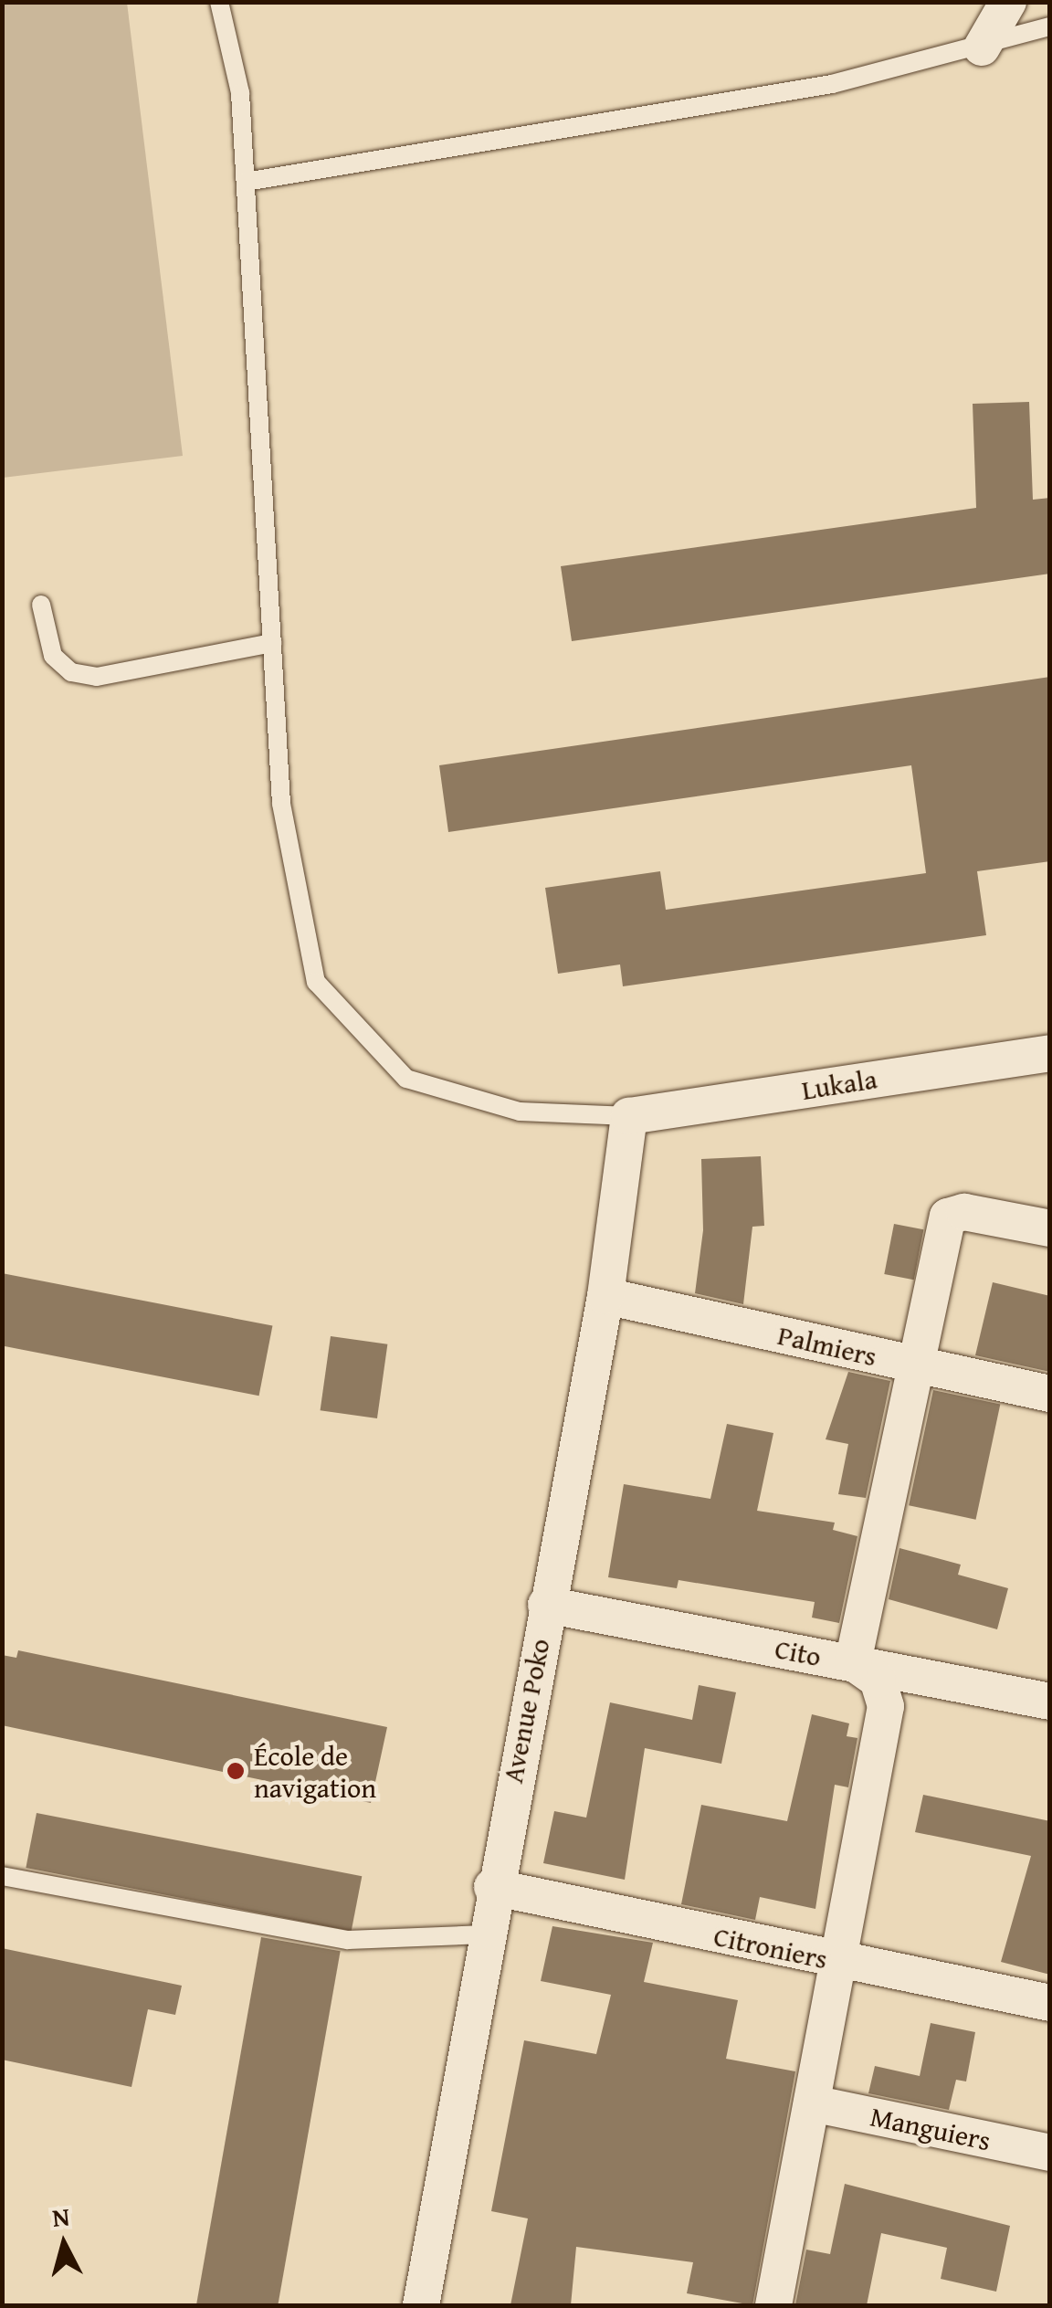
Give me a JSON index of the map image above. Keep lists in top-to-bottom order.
{
  "streets": {
    "street": [
      "Lukala",
      "Palmiers",
      "Cito",
      "Avenue Poko",
      "Citroniers",
      "Manguiers"
    ]
  },
  "crossings": [
    ["Lukala", "Avenue Poko"],
    ["Palmiers", "Avenue Poko"],
    ["Cito", "Avenue Poko"],
    ["Avenue Poko", "Citroniers"]
  ],
  "places": ["École de navigation"],
  "north": "top"
}
